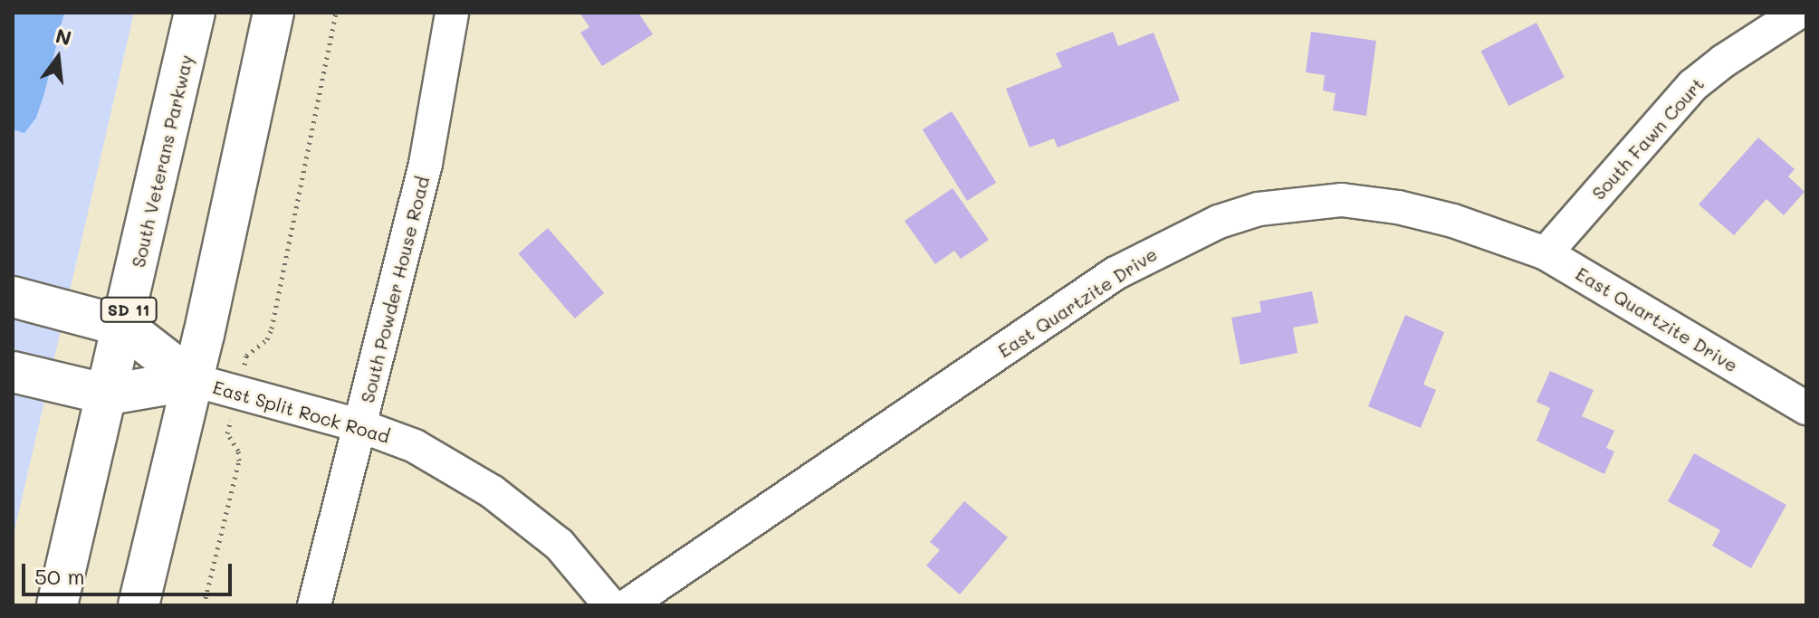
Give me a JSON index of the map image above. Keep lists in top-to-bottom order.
{
  "streets": {
    "main road": ["South Veterans Parkway", "SD 11", "East Split Rock Road"],
    "street": ["South Fawn Court", "South Powder House Road", "East Quartzite Drive"]
  },
  "crossings": [
    ["South Fawn Court", "East Quartzite Drive"],
    ["South Veterans Parkway", "East Split Rock Road"],
    ["South Powder House Road", "East Split Rock Road"]
  ],
  "scale_bar": "50 m",
  "north": "top"
}
